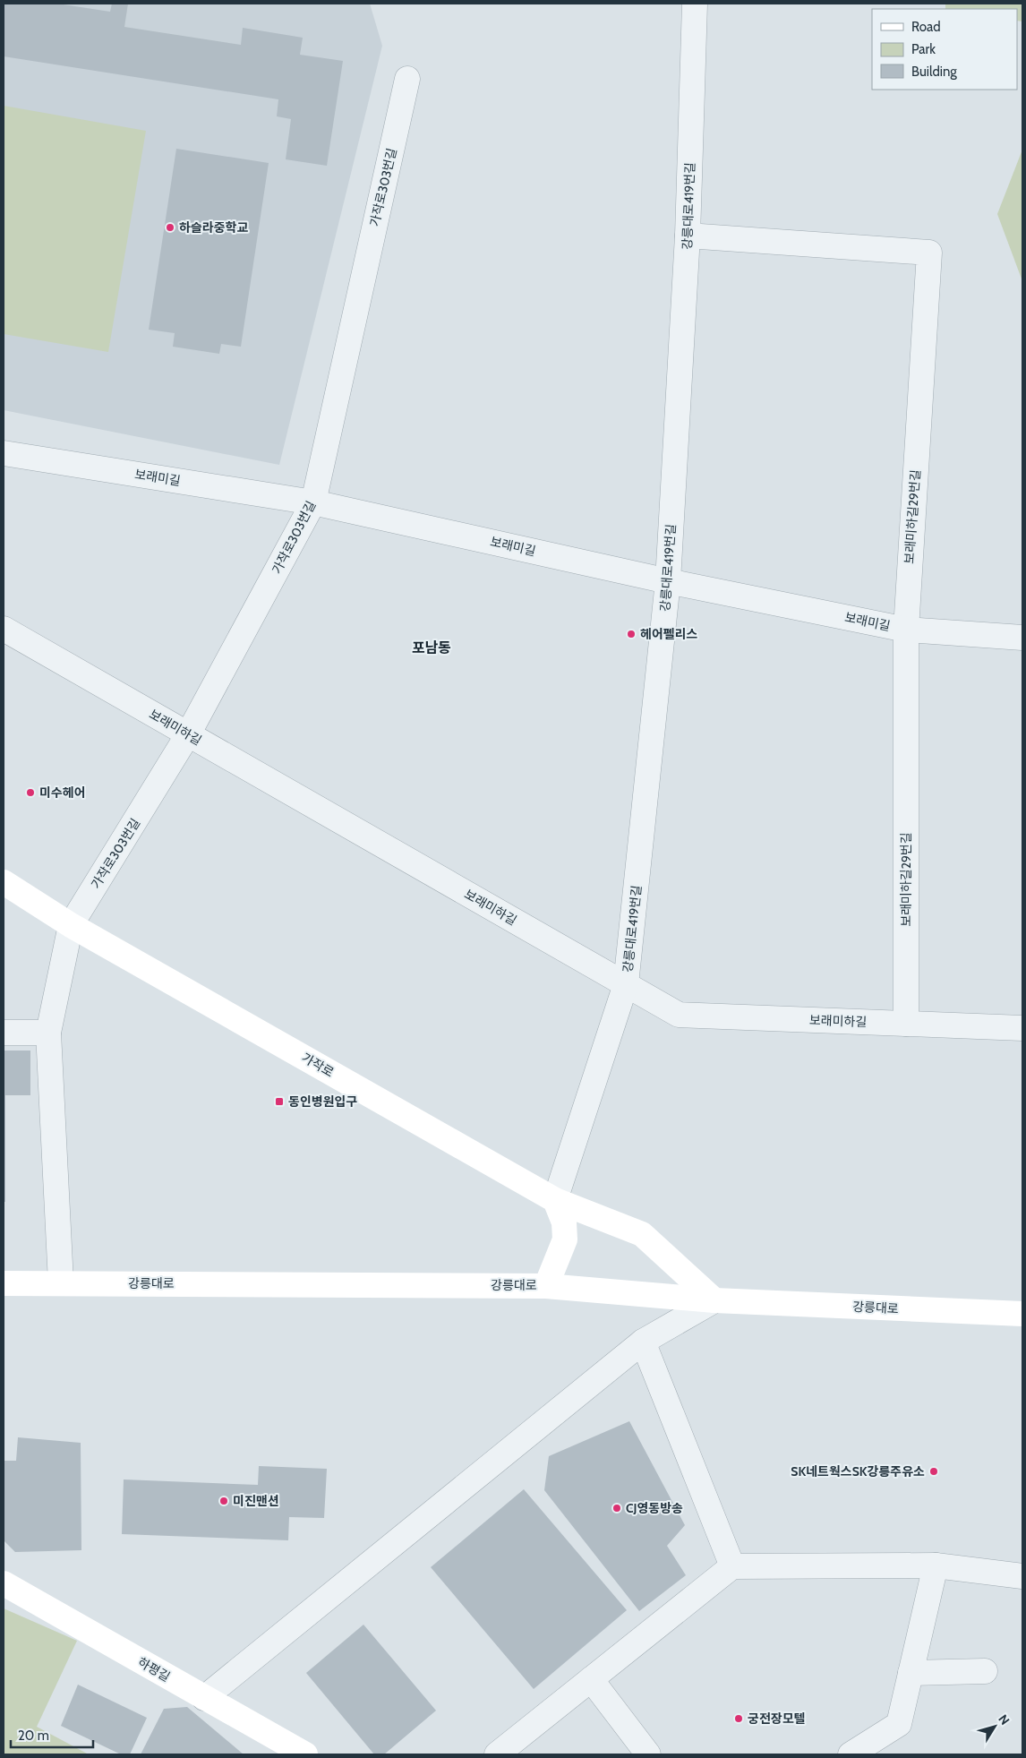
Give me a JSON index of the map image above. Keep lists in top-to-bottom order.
{
  "streets": {
    "street": [
      "가작로303번길",
      "강릉대로419번길",
      "보래미길",
      "보래미하길29번길",
      "보래미하길",
      "가작로",
      "강릉대로",
      "하평길"
    ]
  },
  "crossings": [
    ["가작로303번길", "보래미길"],
    ["가작로303번길", "보래미하길"],
    ["가작로303번길", "가작로"],
    ["가작로303번길", "강릉대로"],
    ["강릉대로419번길", "보래미길"],
    ["강릉대로419번길", "보래미하길29번길"],
    ["강릉대로419번길", "보래미하길"],
    ["강릉대로419번길", "가작로"],
    ["보래미길", "보래미하길29번길"],
    ["보래미하길29번길", "보래미하길"],
    ["가작로", "강릉대로"]
  ],
  "districts": ["포남동"],
  "places": {
    "other": [
      "하슬라중학교",
      "헤어펠리스",
      "미수헤어",
      "SK네트웍스SK강릉주유소",
      "미진맨션",
      "CJ영동방송",
      "궁전장모텔"
    ],
    "transit": ["동인병원입구"]
  },
  "legend": ["Road", "Park", "Building"],
  "scale_bar": "20 m",
  "north": "top right"
}
